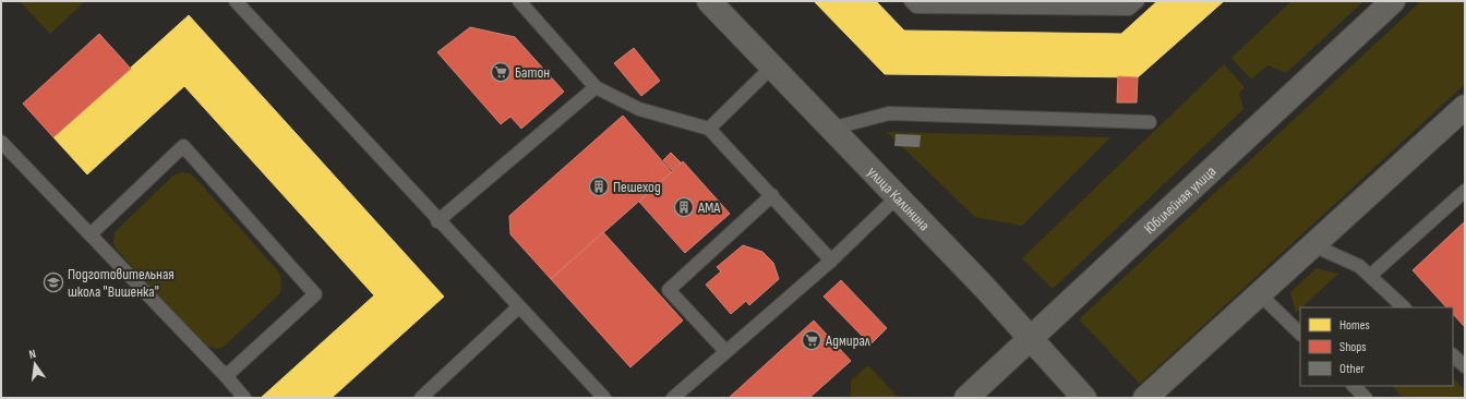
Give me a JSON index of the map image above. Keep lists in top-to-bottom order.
{
  "streets": {
    "main road": ["улица Калинина", "Юбилейная улица"]
  },
  "crossings": [
    ["улица Калинина", "Юбилейная улица"]
  ],
  "places": {
    "supermarket": ["Батон", "Адмирал"],
    "building": ["Пешеход", "АМА"],
    "school or university": ["Подготовительная школа \"Вишенка\""]
  },
  "legend": ["Homes", "Shops", "Other"],
  "north": "top"
}
